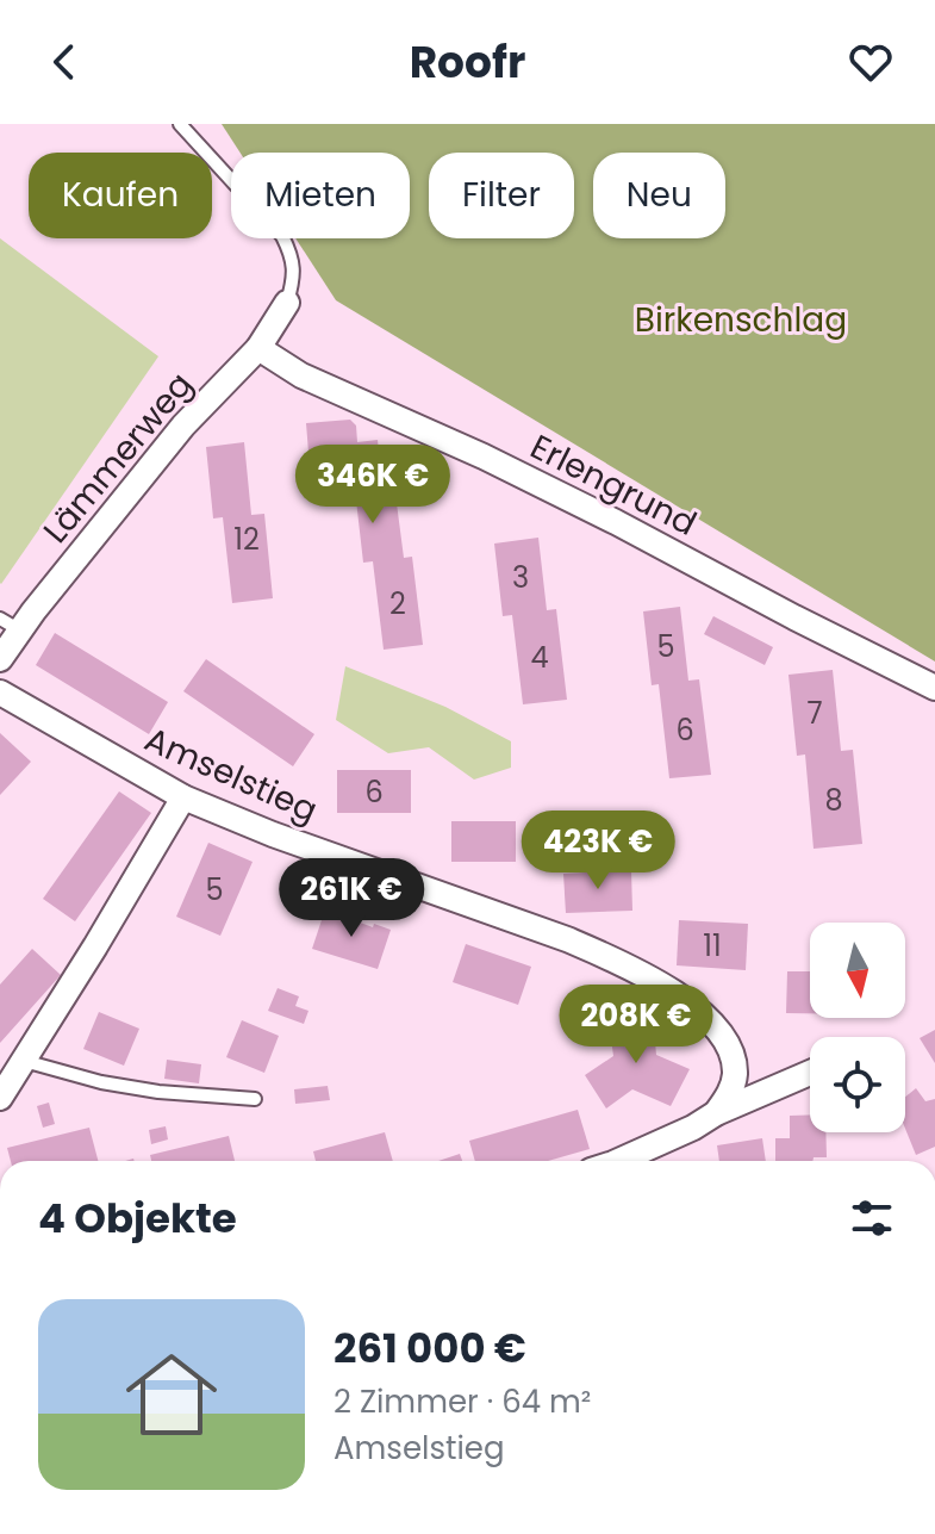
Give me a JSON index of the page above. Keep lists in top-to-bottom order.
{
  "streets": {
    "street": ["Lämmerweg", "Erlengrund", "Amselstieg"]
  },
  "crossings": [
    ["Lämmerweg", "Erlengrund"]
  ],
  "parks": ["Birkenschlag"],
  "house_numbers": [
    "12",
    "3",
    "2",
    "5",
    "4",
    "7",
    "6",
    "6",
    "8",
    "5",
    "11"
  ],
  "north": "bottom",
  "page": {
    "header": "Roofr",
    "chip": [
      "Kaufen",
      "Mieten",
      "Filter",
      "Neu"
    ],
    "price": [
      "346K €",
      "423K €",
      "261K €",
      "208K €"
    ],
    "heading": "4 Objekte",
    "list": [
      {
        "name": "261 000 €",
        "note": "2 Zimmer · 64 m² · Amselstieg"
      }
    ]
  }
}
